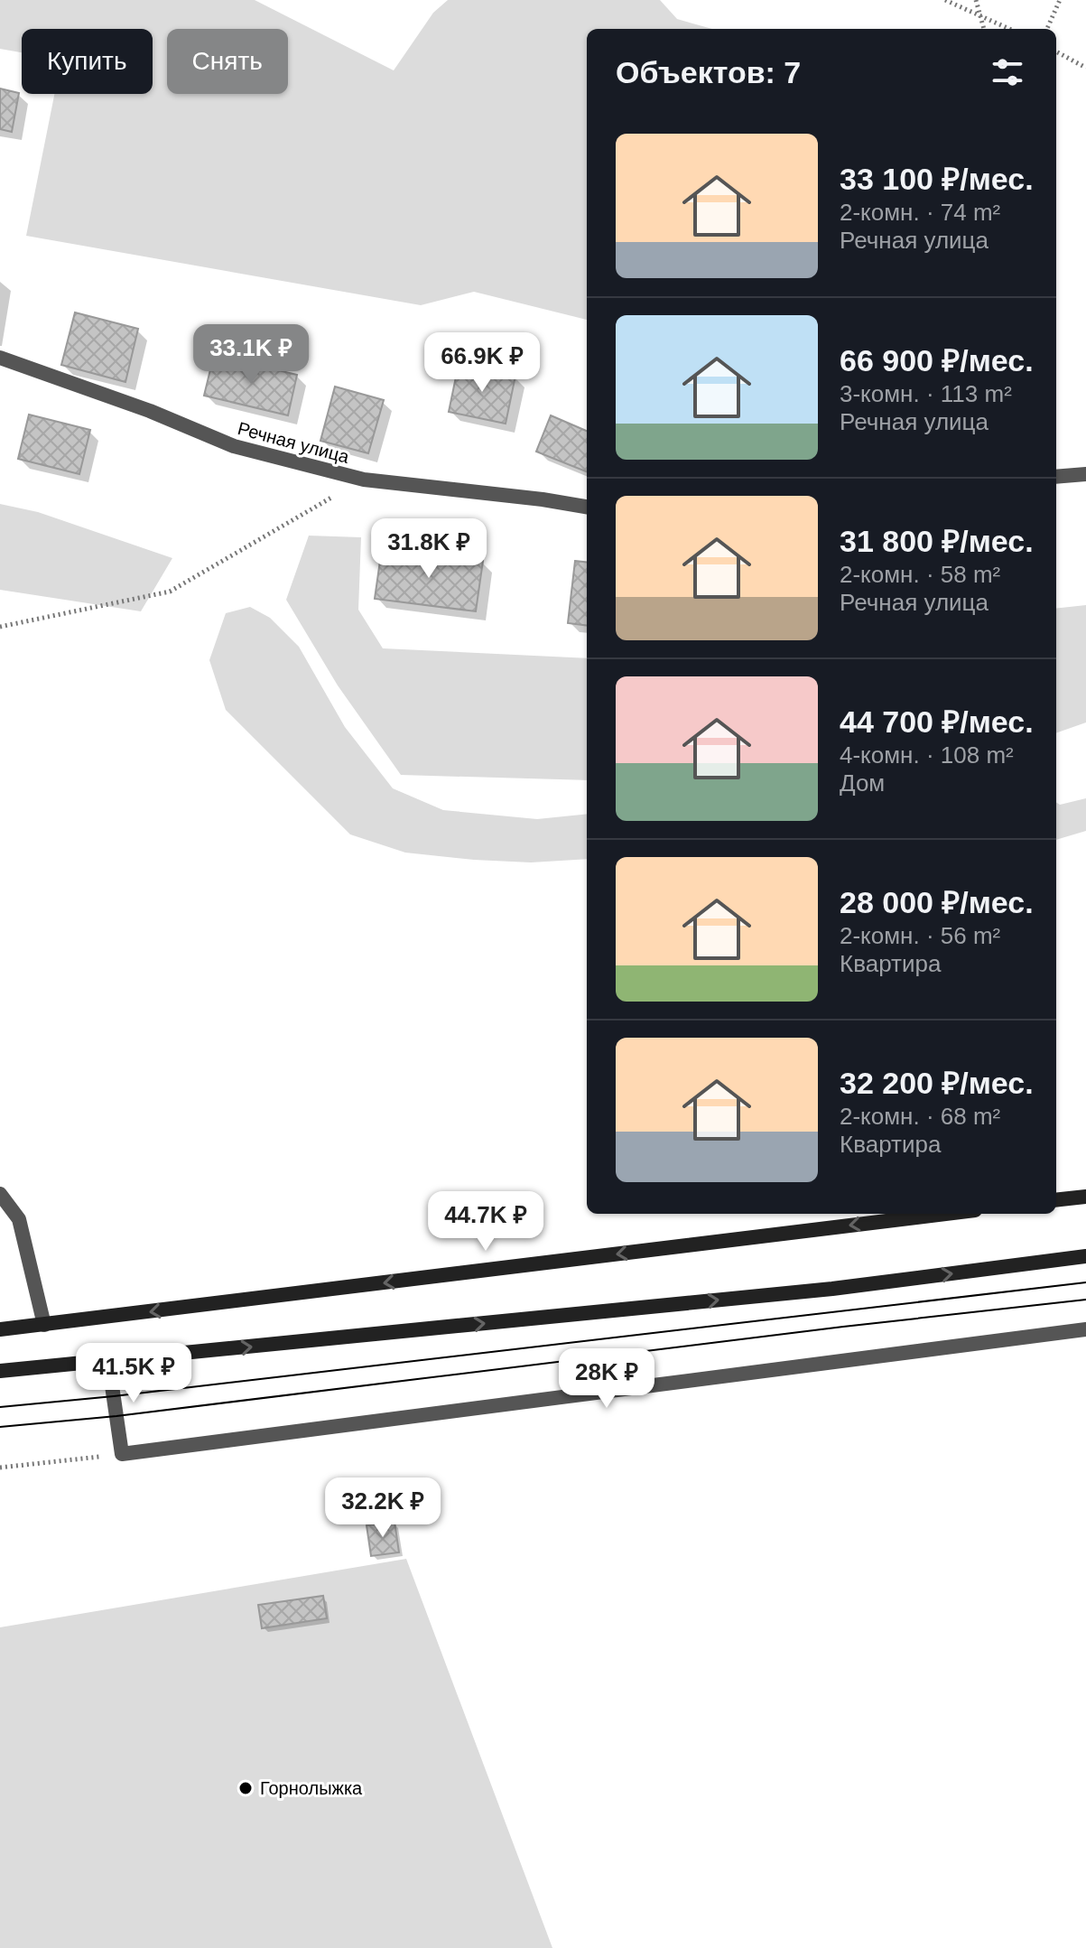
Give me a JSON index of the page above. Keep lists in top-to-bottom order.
{
  "streets": {
    "street": ["Речная улица"]
  },
  "places": ["Горнолыжка"],
  "page": {
    "chip": ["Купить", "Снять"],
    "heading": "Объектов: 7",
    "list": [
      {
        "name": "33 100 ₽/мес.",
        "note": "2-комн. · 74 m² · Речная улица"
      },
      {
        "name": "66 900 ₽/мес.",
        "note": "3-комн. · 113 m² · Речная улица"
      },
      {
        "name": "31 800 ₽/мес.",
        "note": "2-комн. · 58 m² · Речная улица"
      },
      {
        "name": "44 700 ₽/мес.",
        "note": "4-комн. · 108 m² · Дом"
      },
      {
        "name": "28 000 ₽/мес.",
        "note": "2-комн. · 56 m² · Квартира"
      },
      {
        "name": "32 200 ₽/мес.",
        "note": "2-комн. · 68 m² · Квартира"
      }
    ],
    "price": [
      "33.1K ₽",
      "66.9K ₽",
      "31.8K ₽",
      "44.7K ₽",
      "41.5K ₽",
      "28K ₽",
      "32.2K ₽"
    ]
  }
}
